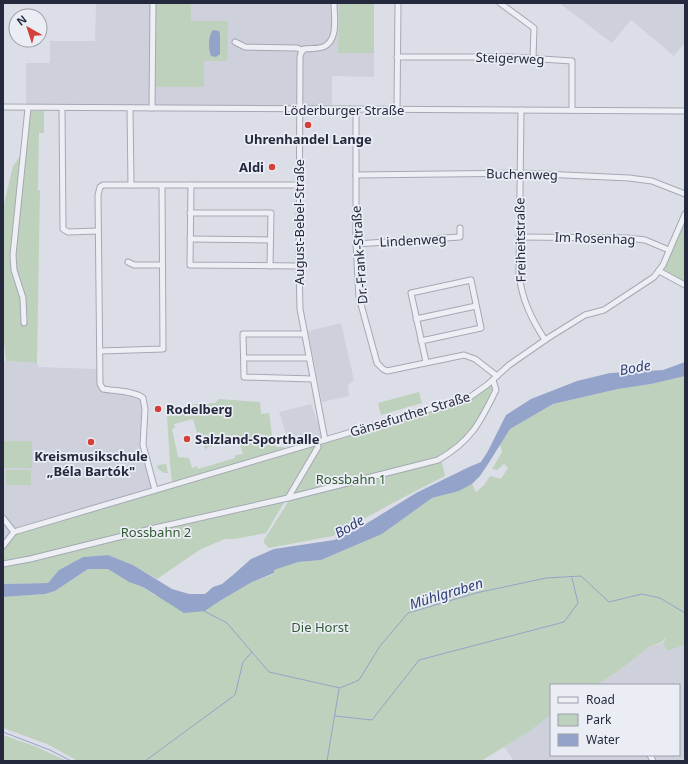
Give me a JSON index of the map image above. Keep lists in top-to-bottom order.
{
  "streets": {
    "street": [
      "Steigerweg",
      "Löderburger Straße",
      "Buchenweg",
      "August-Bebel-Straße",
      "Im Rosenhag",
      "Lindenweg",
      "Freiheitstraße",
      "Dr.-Frank-Straße",
      "Gänsefurther Straße"
    ]
  },
  "crossings": [
    ["Steigerweg", "Löderburger Straße"],
    ["Löderburger Straße", "August-Bebel-Straße"],
    ["Löderburger Straße", "Freiheitstraße"],
    ["Löderburger Straße", "Dr.-Frank-Straße"],
    ["Buchenweg", "Freiheitstraße"],
    ["Buchenweg", "Dr.-Frank-Straße"],
    ["August-Bebel-Straße", "Gänsefurther Straße"],
    ["Im Rosenhag", "Freiheitstraße"],
    ["Im Rosenhag", "Gänsefurther Straße"],
    ["Lindenweg", "Dr.-Frank-Straße"],
    ["Freiheitstraße", "Gänsefurther Straße"],
    ["Dr.-Frank-Straße", "Gänsefurther Straße"]
  ],
  "water": ["Bode", "Mühlgraben"],
  "parks": ["Rossbahn 1", "Rossbahn 2", "Die Horst"],
  "places": [
    "Uhrenhandel Lange",
    "Aldi",
    "Rodelberg",
    "Salzland-Sporthalle",
    "Kreismusikschule „Béla Bartók\""
  ],
  "legend": ["Road", "Park", "Water"],
  "north": "top left"
}
